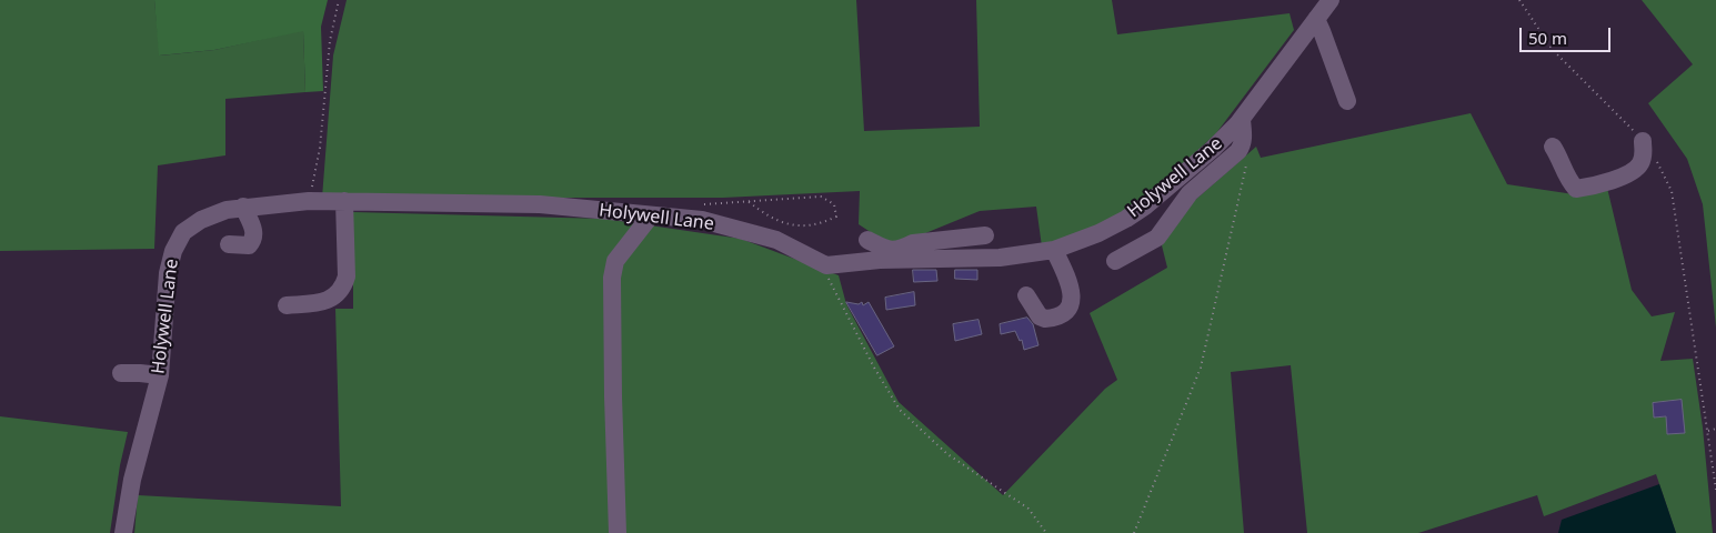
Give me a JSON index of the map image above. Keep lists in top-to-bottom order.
{
  "streets": {
    "street": ["Holywell Lane"]
  },
  "scale_bar": "50 m"
}
